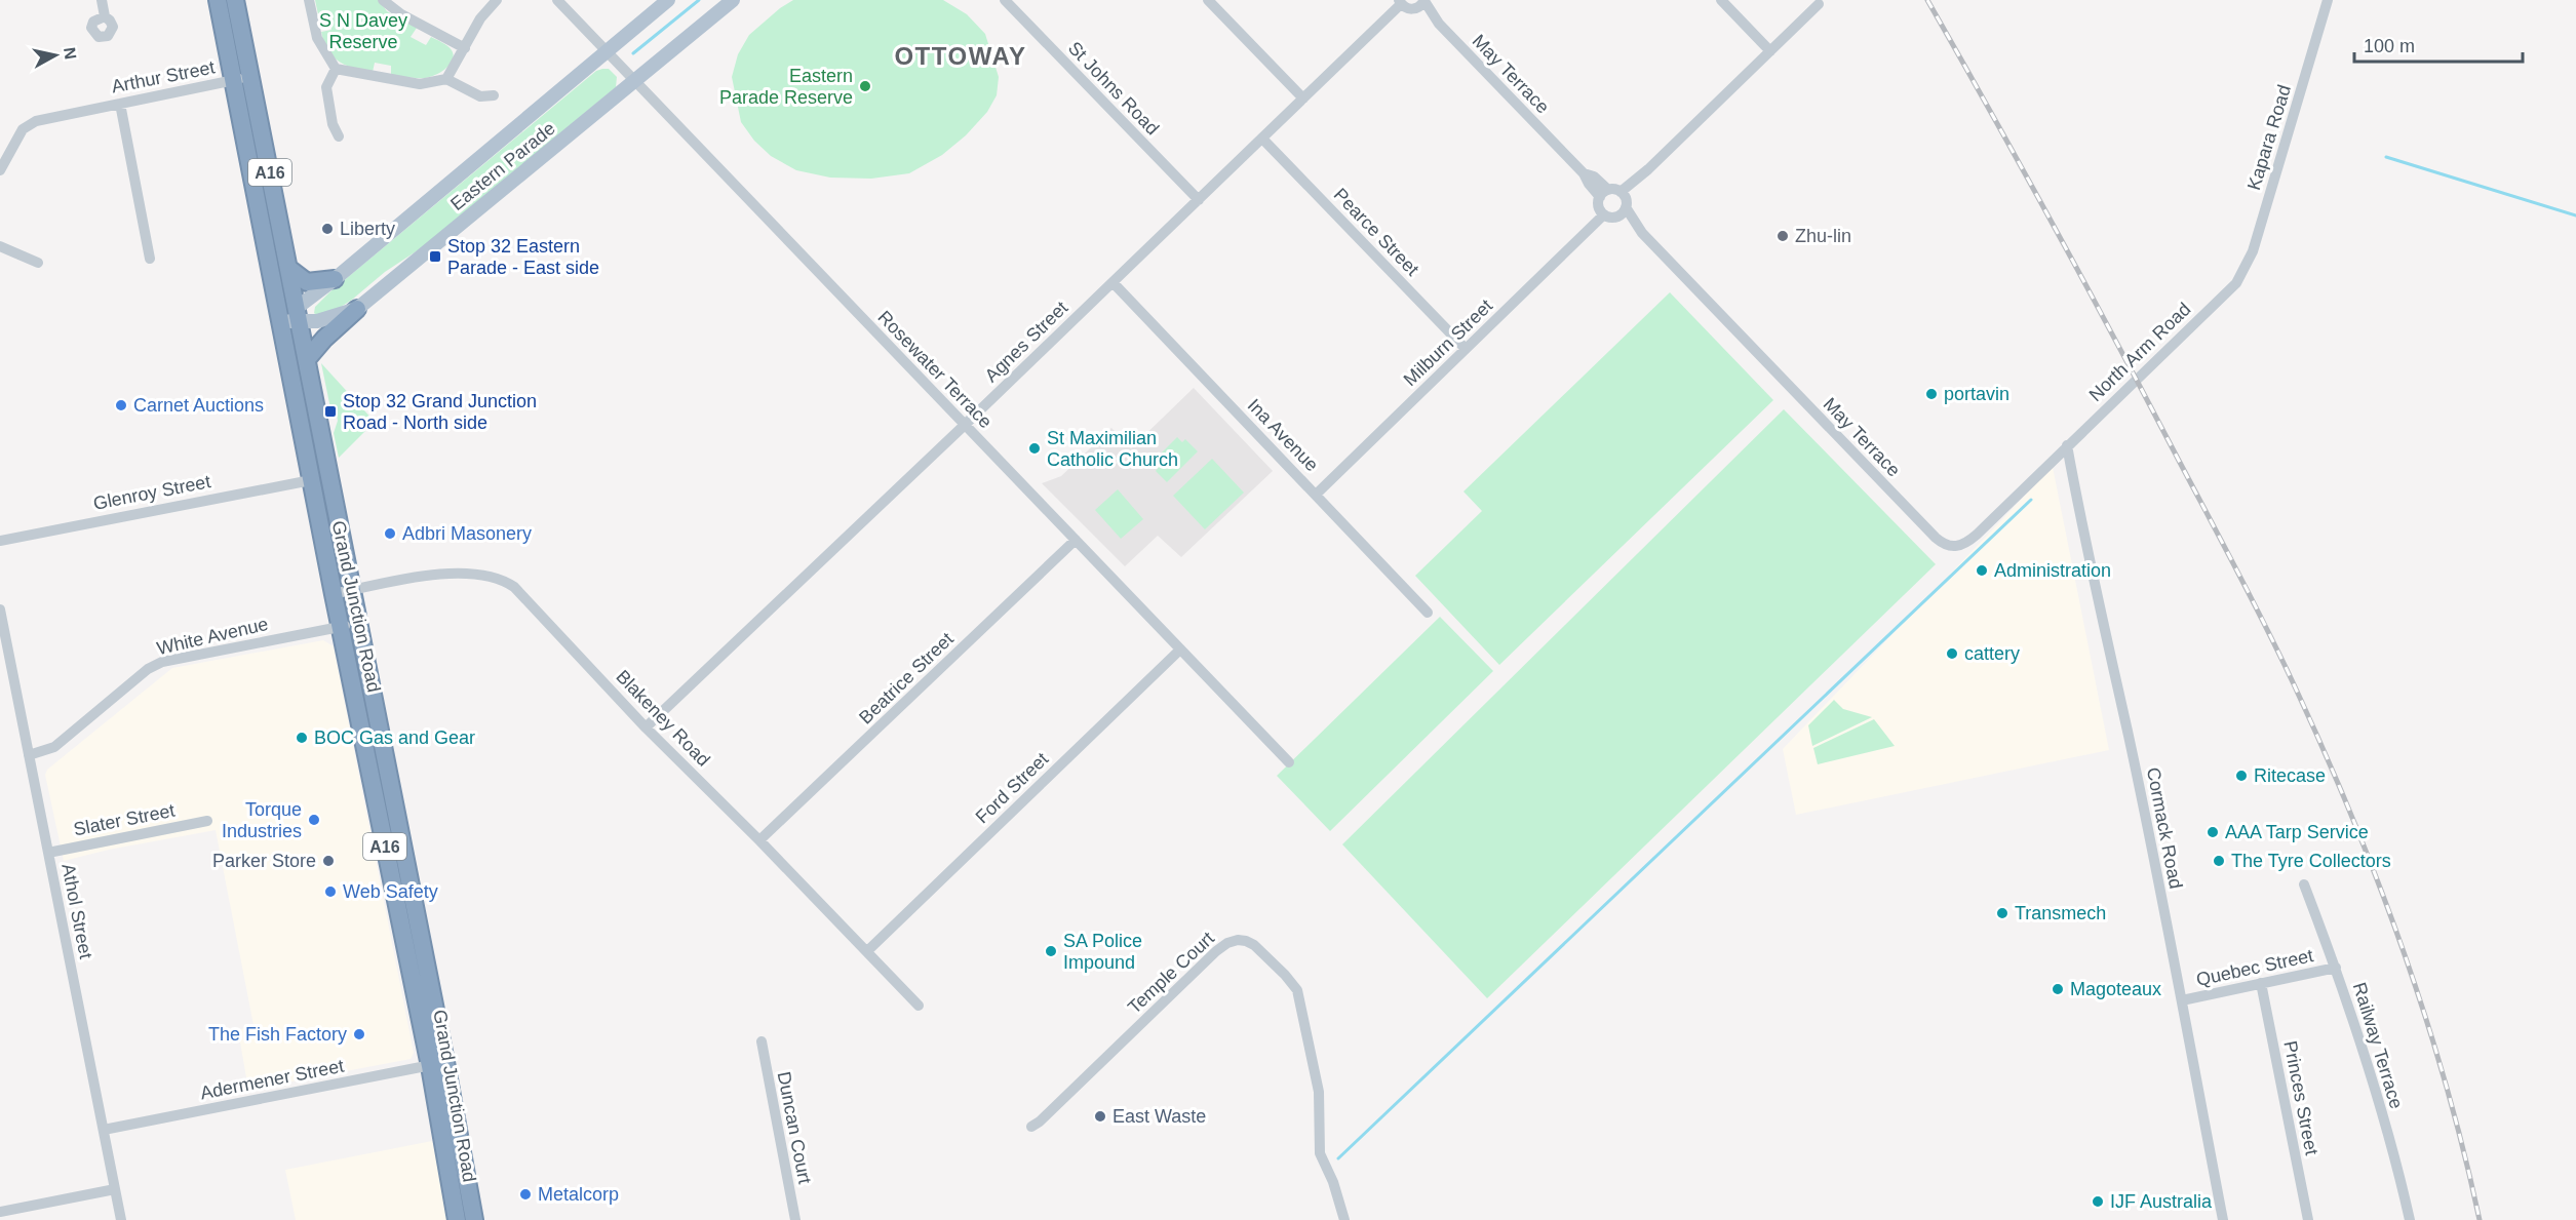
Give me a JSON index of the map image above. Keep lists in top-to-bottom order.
{
  "streets": {
    "highway": ["A16", "Grand Junction Road"],
    "main road": ["Eastern Parade"],
    "street": [
      "May Terrace",
      "Arthur Street",
      "St Johns Road",
      "Kapara Road",
      "Pearce Street",
      "Agnes Street",
      "Milburn Street",
      "North Arm Road",
      "Rosewater Terrace",
      "Ina Avenue",
      "Glenroy Street",
      "White Avenue",
      "Beatrice Street",
      "Blakeney Road",
      "Ford Street",
      "Slater Street",
      "Cormack Road",
      "Athol Street",
      "Quebec Street",
      "Temple Court",
      "Railway Terrace",
      "Adermener Street",
      "Princes Street",
      "Duncan Court"
    ]
  },
  "crossings": [
    ["May Terrace", "Agnes Street"],
    ["May Terrace", "Milburn Street"],
    ["May Terrace", "North Arm Road"],
    ["May Terrace", "Cormack Road"],
    ["Arthur Street", "Grand Junction Road"],
    ["St Johns Road", "Agnes Street"],
    ["Kapara Road", "North Arm Road"],
    ["Eastern Parade", "Rosewater Terrace"],
    ["Eastern Parade", "Grand Junction Road"],
    ["Pearce Street", "Agnes Street"],
    ["Pearce Street", "Milburn Street"],
    ["Agnes Street", "Rosewater Terrace"],
    ["Agnes Street", "Ina Avenue"],
    ["Agnes Street", "Blakeney Road"],
    ["Milburn Street", "Ina Avenue"],
    ["North Arm Road", "Cormack Road"],
    ["Rosewater Terrace", "Beatrice Street"],
    ["Rosewater Terrace", "Ford Street"],
    ["Glenroy Street", "Grand Junction Road"],
    ["Grand Junction Road", "White Avenue"],
    ["Grand Junction Road", "Blakeney Road"],
    ["Grand Junction Road", "Adermener Street"],
    ["White Avenue", "Athol Street"],
    ["Beatrice Street", "Blakeney Road"],
    ["Blakeney Road", "Ford Street"],
    ["Slater Street", "Athol Street"],
    ["Cormack Road", "Quebec Street"],
    ["Athol Street", "Adermener Street"],
    ["Quebec Street", "Railway Terrace"],
    ["Quebec Street", "Princes Street"]
  ],
  "districts": ["OTTOWAY"],
  "parks": ["S N Davey Reserve"],
  "places": {
    "other": [
      "Eastern Parade Reserve",
      "Liberty",
      "Zhu-lin",
      "portavin",
      "Carnet Auctions",
      "St Maximilian Catholic Church",
      "Adbri Masonery",
      "Administration",
      "cattery",
      "BOC Gas and Gear",
      "Ritecase",
      "Torque Industries",
      "AAA Tarp Service",
      "Parker Store",
      "The Tyre Collectors",
      "Web Safety",
      "Transmech",
      "SA Police Impound",
      "Magoteaux",
      "The Fish Factory",
      "East Waste",
      "Metalcorp",
      "IJF Australia"
    ],
    "transit": ["Stop 32 Eastern Parade - East side", "Stop 32 Grand Junction Road - North side"]
  },
  "scale_bar": "100 m",
  "north": "right"
}
